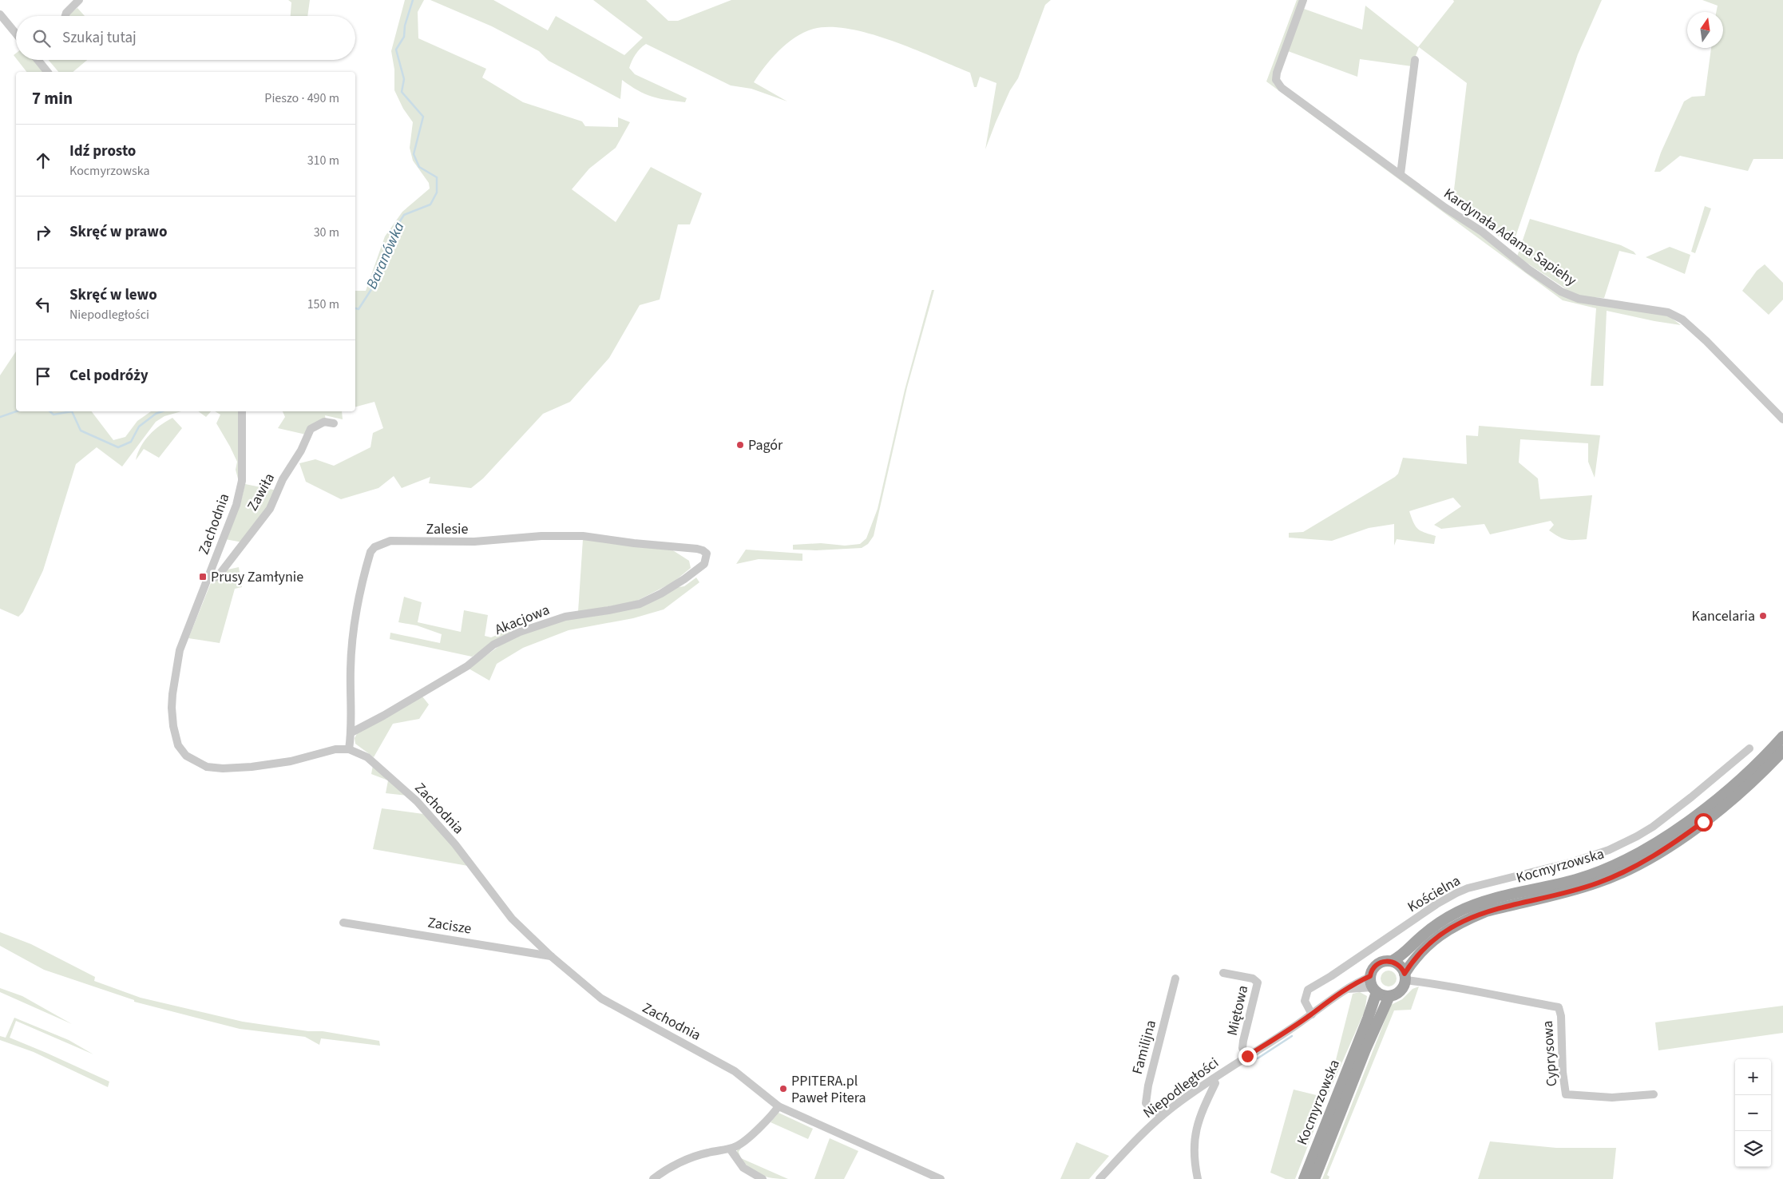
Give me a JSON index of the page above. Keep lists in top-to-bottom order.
{
  "streets": {
    "main road": ["Kocmyrzowska"],
    "street": [
      "Kardynała Adama Sapiehy",
      "Zawiła",
      "Zachodnia",
      "Zalesie",
      "Akacjowa",
      "Kościelna",
      "Zacisze",
      "Miętowa",
      "Familijna",
      "Cyprysowa",
      "Niepodległości"
    ]
  },
  "crossings": [
    ["Zawiła", "Zachodnia"],
    ["Zachodnia", "Zacisze"],
    ["Zalesie", "Akacjowa"],
    ["Kocmyrzowska", "Cyprysowa"],
    ["Kocmyrzowska", "Niepodległości"],
    ["Kościelna", "Niepodległości"],
    ["Miętowa", "Niepodległości"],
    ["Familijna", "Niepodległości"],
    ["Cyprysowa", "Niepodległości"]
  ],
  "water": ["Baranówka"],
  "places": {
    "other": ["Pagór", "Kancelaria", "PPITERA.pl Paweł Pitera"],
    "transit": ["Prusy Zamłynie"]
  },
  "north": "top",
  "page": {
    "search": "Szukaj tutaj",
    "heading": ["7 min", "Pieszo · 490 m"],
    "list": [
      ["Idź prosto", "Kocmyrzowska", "310 m"],
      ["Skręć w prawo", "30 m"],
      ["Skręć w lewo", "Niepodległości", "150 m"],
      "Cel podróży"
    ],
    "map_buttons": ["+", "−"]
  }
}
